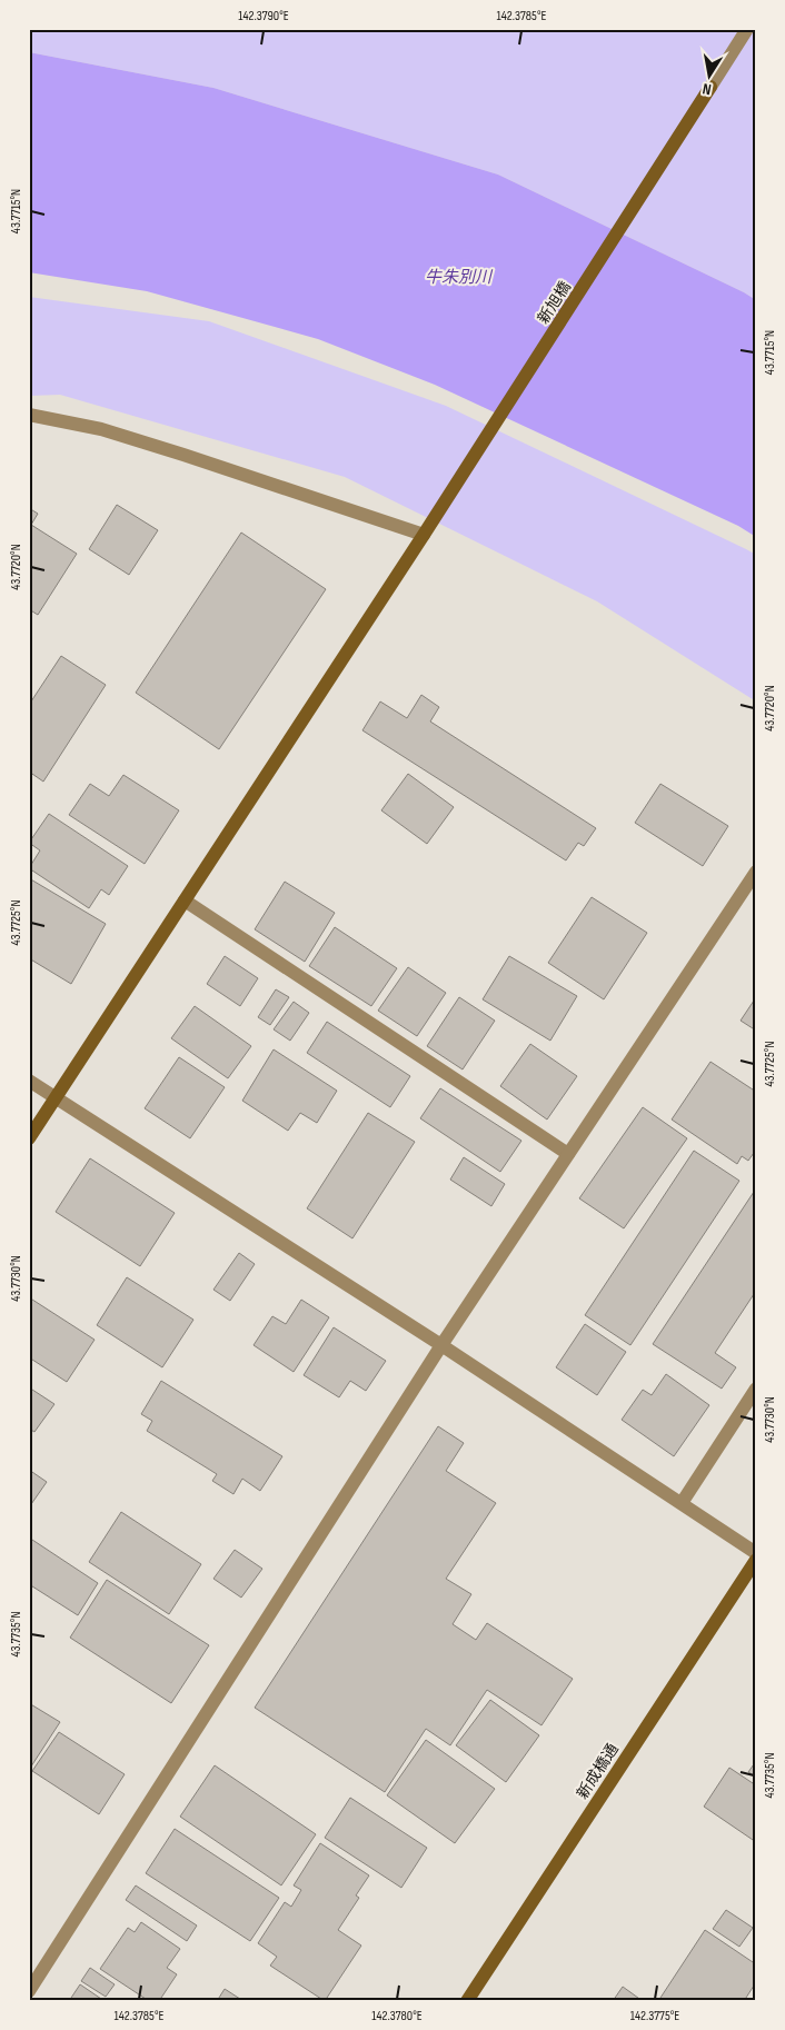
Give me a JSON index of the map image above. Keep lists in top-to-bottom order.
{
  "streets": {
    "street": ["新旭橋", "新成橋通"]
  },
  "water": ["牛朱別川"],
  "north": "bottom",
  "coordinates": [
    "142.3790°E",
    "142.3785°E",
    "43.7715°N",
    "43.7720°N",
    "43.7725°N",
    "43.7730°N",
    "43.7735°N",
    "142.3780°E",
    "142.3775°E"
  ]
}
